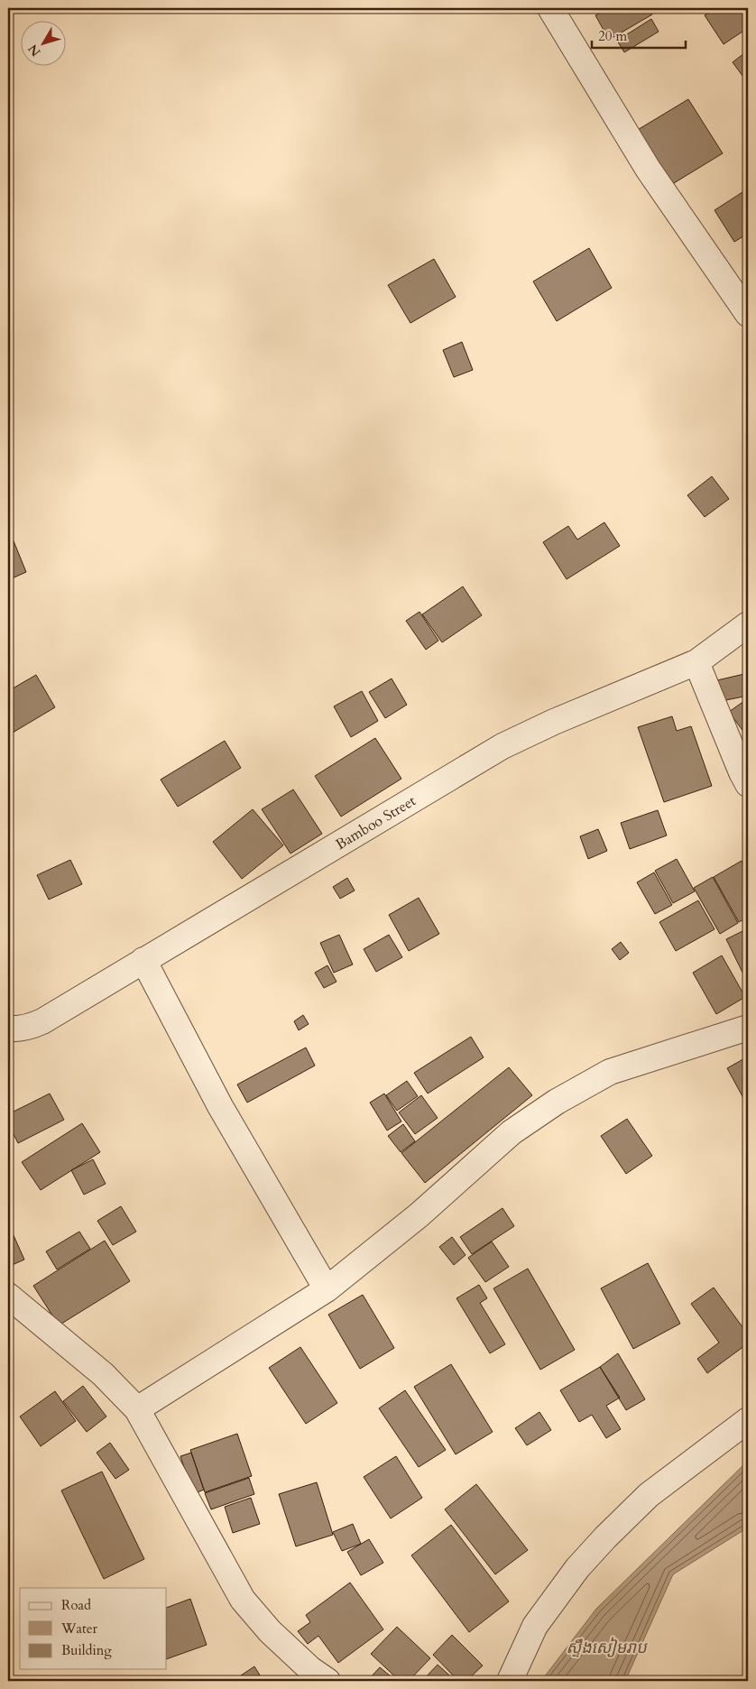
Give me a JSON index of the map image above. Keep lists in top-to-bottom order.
{
  "streets": {
    "street": ["Bamboo Street"]
  },
  "water": ["ស្ទឹងសៀមរាប"],
  "legend": ["Road", "Water", "Building"],
  "scale_bar": "20 m",
  "north": "bottom left"
}
